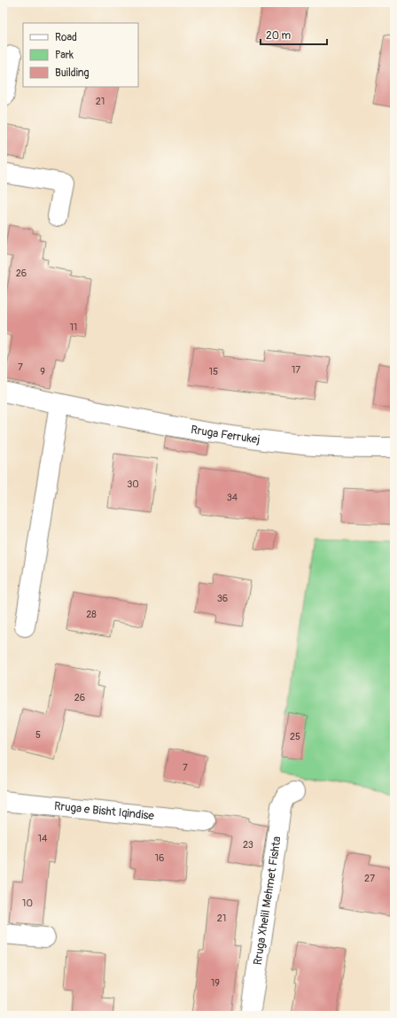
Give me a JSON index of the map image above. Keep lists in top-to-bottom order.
{
  "streets": {
    "street": ["Rruga Ferrukej", "Rruga e Bisht Iqindise", "Rruga Xhelil Mehmet Fishta"]
  },
  "house_numbers": [
    "21",
    "26",
    "11",
    "7",
    "17",
    "9",
    "15",
    "30",
    "34",
    "36",
    "28",
    "26",
    "5",
    "25",
    "7",
    "14",
    "23",
    "16",
    "27",
    "10",
    "21",
    "19"
  ],
  "legend": ["Road", "Park", "Building"],
  "scale_bar": "20 m"
}
